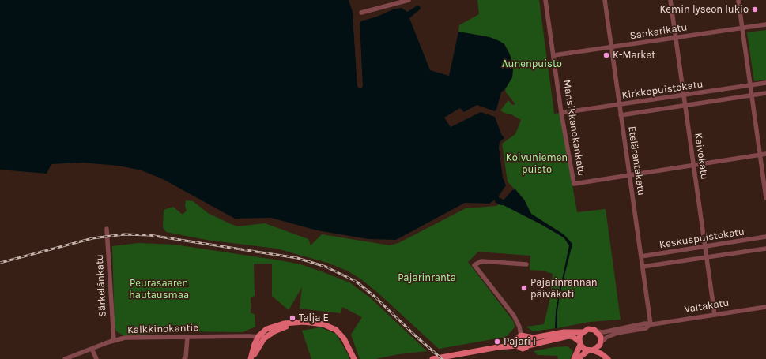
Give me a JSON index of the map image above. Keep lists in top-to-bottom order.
{
  "streets": {
    "street": [
      "Sankarikatu",
      "Kirkkopuistokatu",
      "Mansikkanokankatu",
      "Kaivokatu",
      "Etelärantakatu",
      "Keskuspuistokatu",
      "Särkelänkatu",
      "Valtakatu",
      "Kalkkinokantie"
    ]
  },
  "crossings": [
    ["Sankarikatu", "Mansikkanokankatu"],
    ["Sankarikatu", "Kaivokatu"],
    ["Sankarikatu", "Etelärantakatu"],
    ["Kirkkopuistokatu", "Mansikkanokankatu"],
    ["Kirkkopuistokatu", "Kaivokatu"],
    ["Kirkkopuistokatu", "Etelärantakatu"],
    ["Mansikkanokankatu", "Etelärantakatu"],
    ["Kaivokatu", "Keskuspuistokatu"],
    ["Kaivokatu", "Valtakatu"],
    ["Etelärantakatu", "Keskuspuistokatu"],
    ["Etelärantakatu", "Valtakatu"],
    ["Särkelänkatu", "Kalkkinokantie"]
  ],
  "parks": [
    "Aunenpuisto",
    "Koivuniemen puisto",
    "Pajarinranta",
    "Peurasaaren hautausmaa"
  ],
  "places": [
    "Kemin lyseon lukio",
    "K-Market",
    "Pajarinrannan päiväkoti",
    "Talja E",
    "Pajari I"
  ]
}
